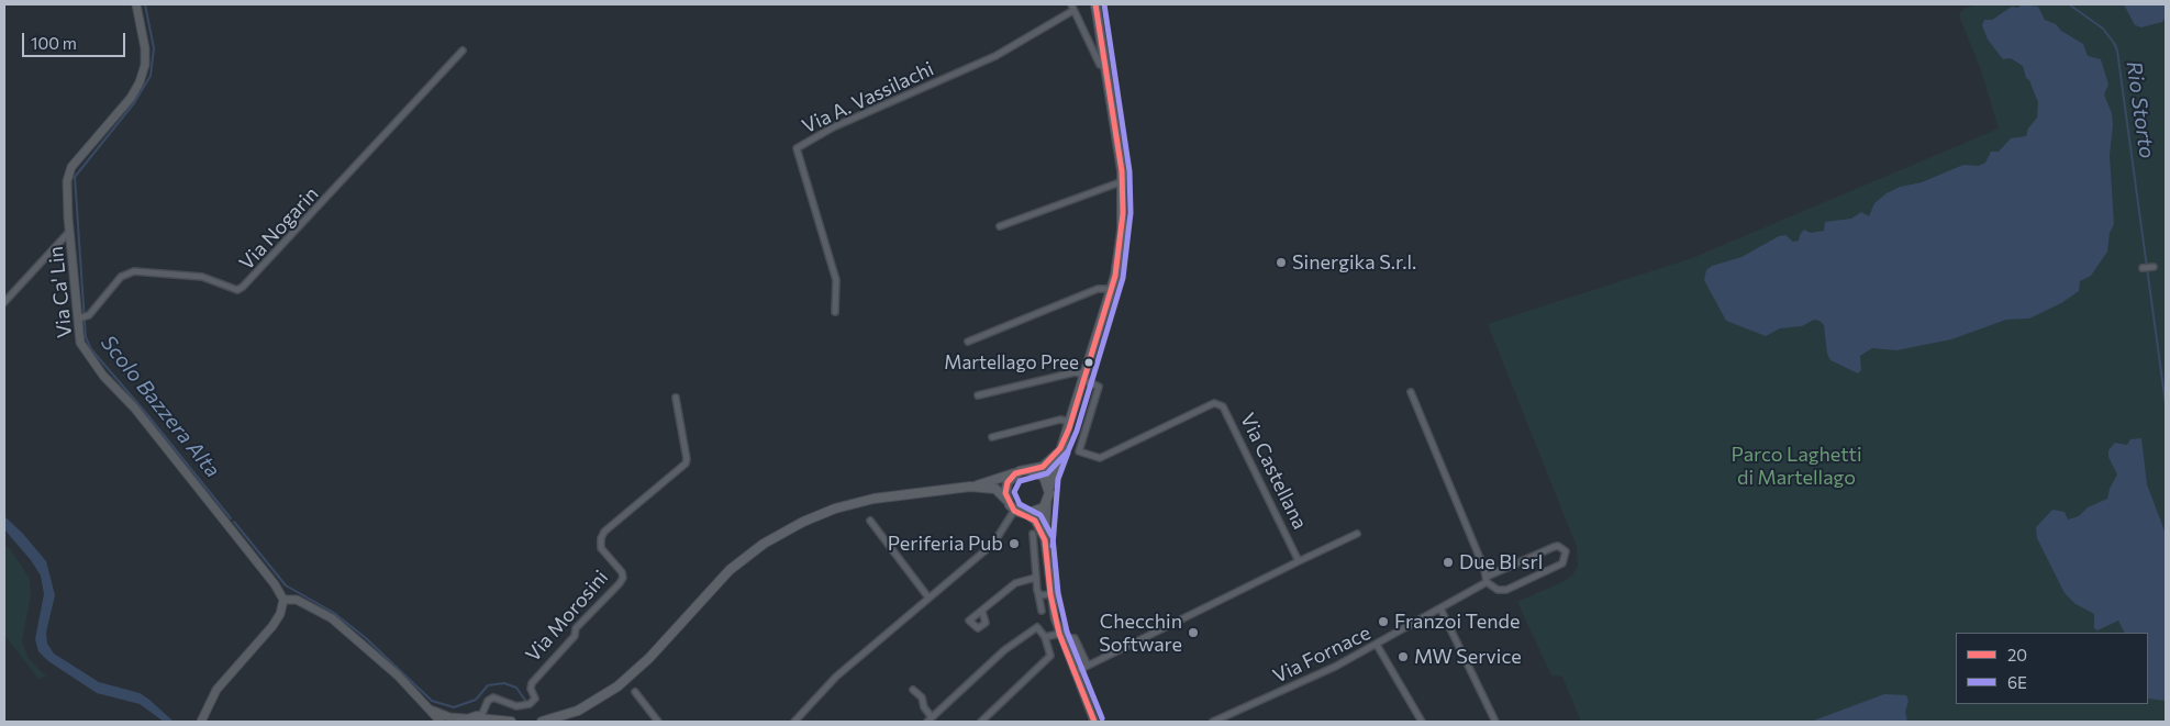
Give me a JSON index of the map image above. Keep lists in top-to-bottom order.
{
  "streets": {
    "street": [
      "Via A. Vassilachi",
      "Via Nogarin",
      "Via Ca' Lin",
      "Via Castellana",
      "Via Morosini",
      "Via Fornace"
    ]
  },
  "crossings": [
    ["Via Nogarin", "Via Ca' Lin"]
  ],
  "water": ["Rio Storto", "Scolo Bazzera Alta"],
  "parks": ["Parco Laghetti di Martellago"],
  "places": [
    "Sinergika S.r.l.",
    "Martellago Pree",
    "Periferia Pub",
    "Due BI srl",
    "Franzoi Tende",
    "Checchin Software",
    "MW Service"
  ],
  "lines": ["transit line 20", "transit line 6E"],
  "legend": ["20", "6E"],
  "scale_bar": "100 m"
}
